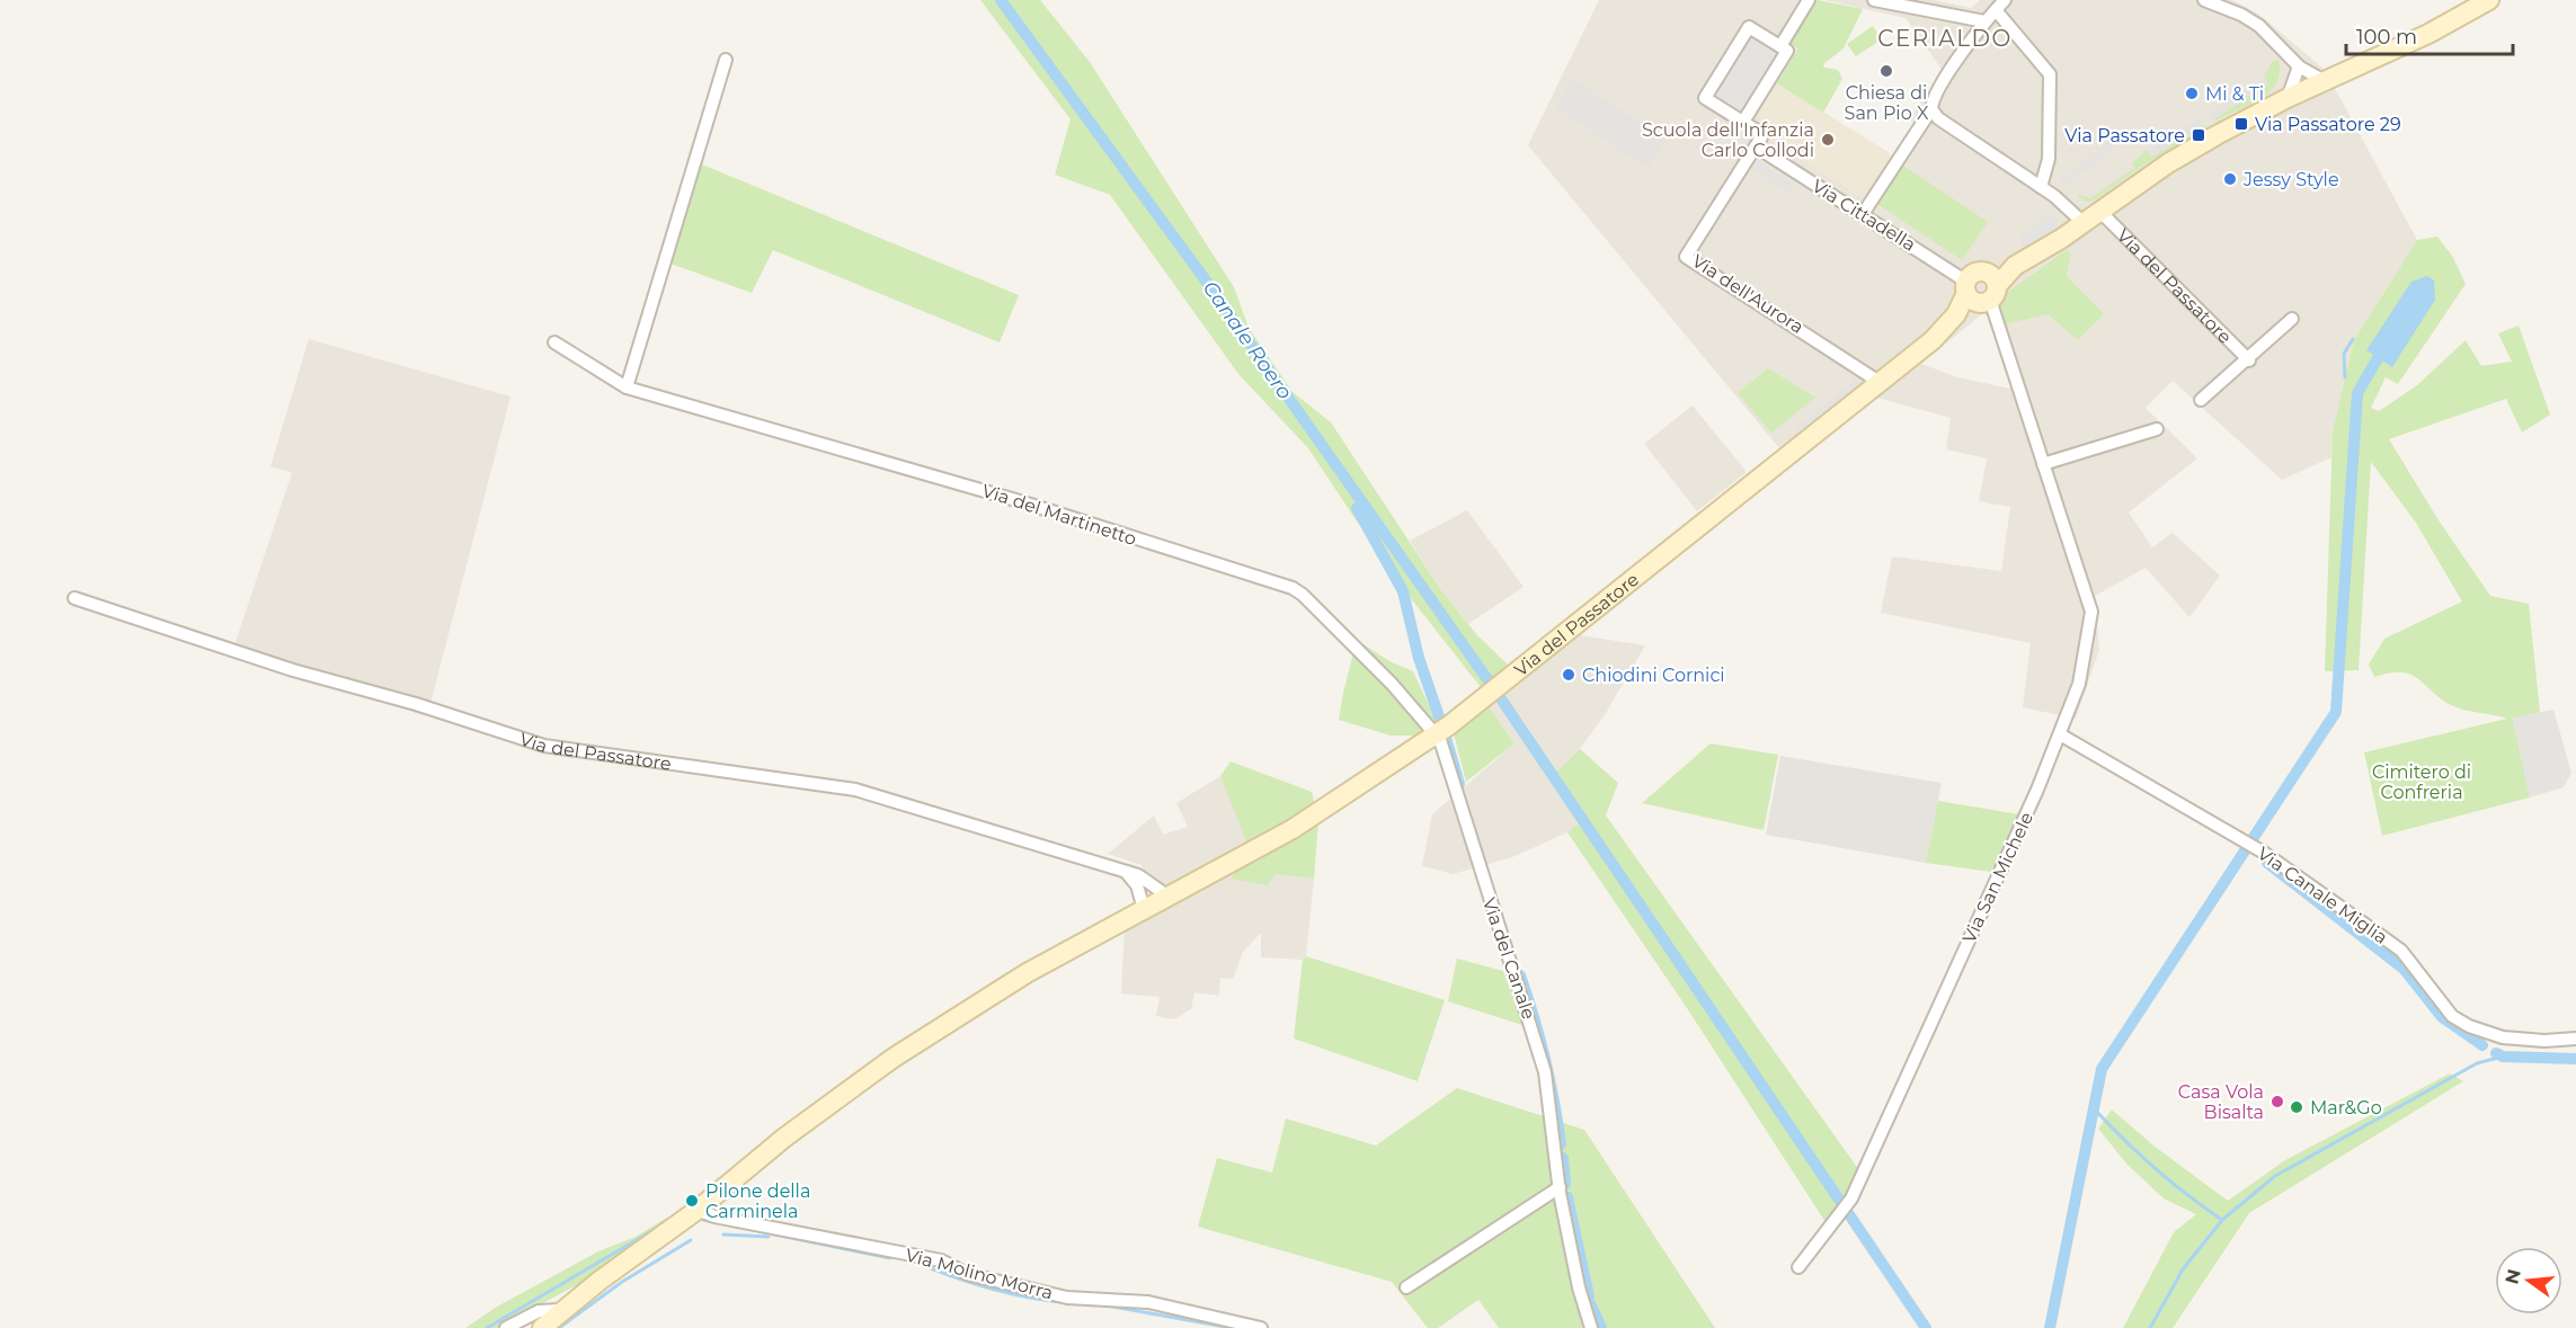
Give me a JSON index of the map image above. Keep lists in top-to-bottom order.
{
  "streets": {
    "street": [
      "Via Cittadella",
      "Via del Passatore",
      "Via dell'Aurora",
      "Via del Martinetto",
      "Via San Michele",
      "Via Canale Miglia",
      "Via del Canale",
      "Via Molino Morra"
    ]
  },
  "crossings": [
    ["Via Cittadella", "Via del Passatore"],
    ["Via Cittadella", "Via dell'Aurora"],
    ["Via Cittadella", "Via San Michele"],
    ["Via del Passatore", "Via dell'Aurora"],
    ["Via del Passatore", "Via del Martinetto"],
    ["Via del Passatore", "Via San Michele"],
    ["Via del Passatore", "Via del Canale"],
    ["Via del Passatore", "Via Molino Morra"],
    ["Via del Martinetto", "Via del Canale"],
    ["Via San Michele", "Via Canale Miglia"]
  ],
  "districts": ["CERIALDO"],
  "water": ["Canale Roero"],
  "parks": ["Cimitero di Confreria"],
  "places": {
    "other": [
      "Chiesa di San Pio X",
      "Mi & Ti",
      "Scuola dell'Infanzia Carlo Collodi",
      "Jessy Style",
      "Chiodini Cornici",
      "Casa Vola Bisalta",
      "Mar&Go",
      "Pilone della Carminela"
    ],
    "transit": ["Via Passatore 29", "Via Passatore"]
  },
  "scale_bar": "100 m",
  "north": "left"
}
